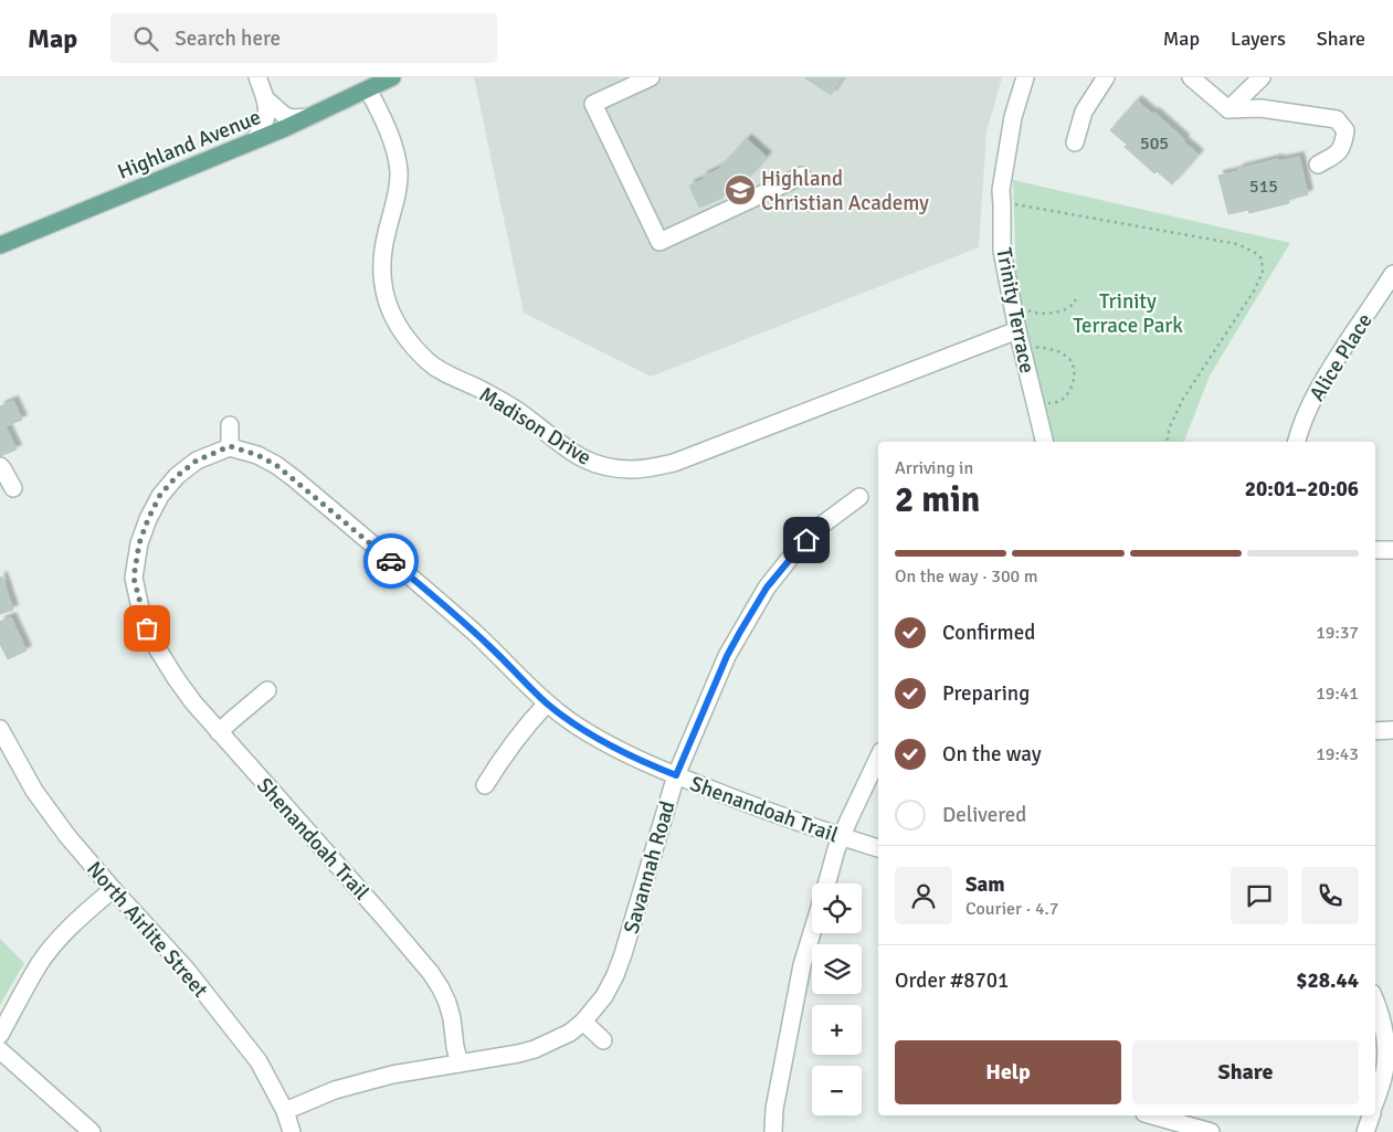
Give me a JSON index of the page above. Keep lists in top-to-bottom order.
{
  "streets": {
    "main road": ["Highland Avenue"],
    "street": [
      "Trinity Terrace",
      "Alice Place",
      "Madison Drive",
      "Shenandoah Trail",
      "Savannah Road",
      "North Airlite Street"
    ]
  },
  "crossings": [
    ["Highland Avenue", "Madison Drive"],
    ["Trinity Terrace", "Madison Drive"],
    ["Shenandoah Trail", "Savannah Road"],
    ["Savannah Road", "North Airlite Street"]
  ],
  "parks": ["Trinity Terrace Park"],
  "places": {
    "school or university": ["Highland Christian Academy"]
  },
  "house_numbers": ["505", "515"],
  "page": {
    "header": "Map",
    "search": "Search here",
    "nav": ["Map", "Layers", "Share"],
    "heading": ["2 min", "Arriving in", "20:01–20:06"],
    "panel": [
      "Sam",
      "Courier · 4.7",
      "Order #8701",
      "$28.44"
    ],
    "bar": "On the way · 300 m",
    "list": [
      ["Confirmed", "19:37"],
      ["Preparing", "19:41"],
      ["On the way", "19:43"],
      "Delivered"
    ],
    "map_buttons": ["+", "−"],
    "buttons": ["Help", "Share"]
  }
}
